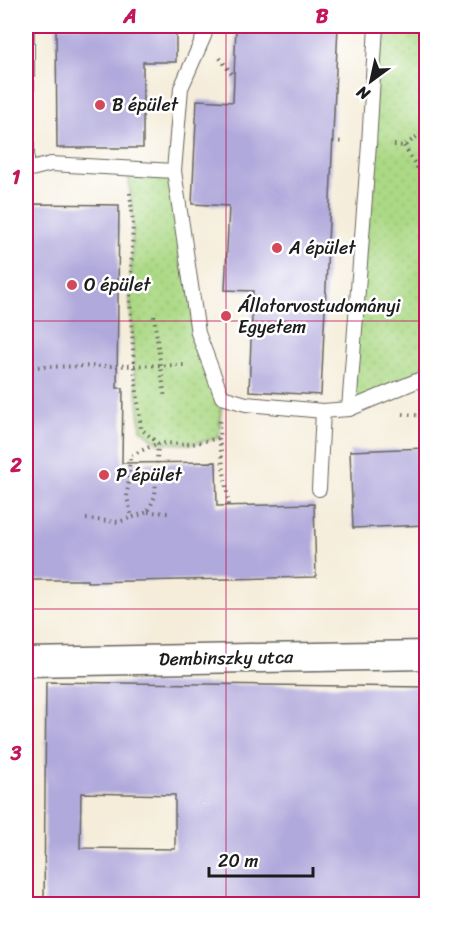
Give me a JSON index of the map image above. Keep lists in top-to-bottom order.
{
  "streets": {
    "street": ["Dembinszky utca"]
  },
  "places": [
    "B épület",
    "A épület",
    "O épület",
    "Állatorvostudományi Egyetem",
    "P épület"
  ],
  "scale_bar": "20 m",
  "north": "bottom left",
  "grid": {
    "columns": ["A", "B"],
    "rows": ["1", "2", "3"]
  }
}
